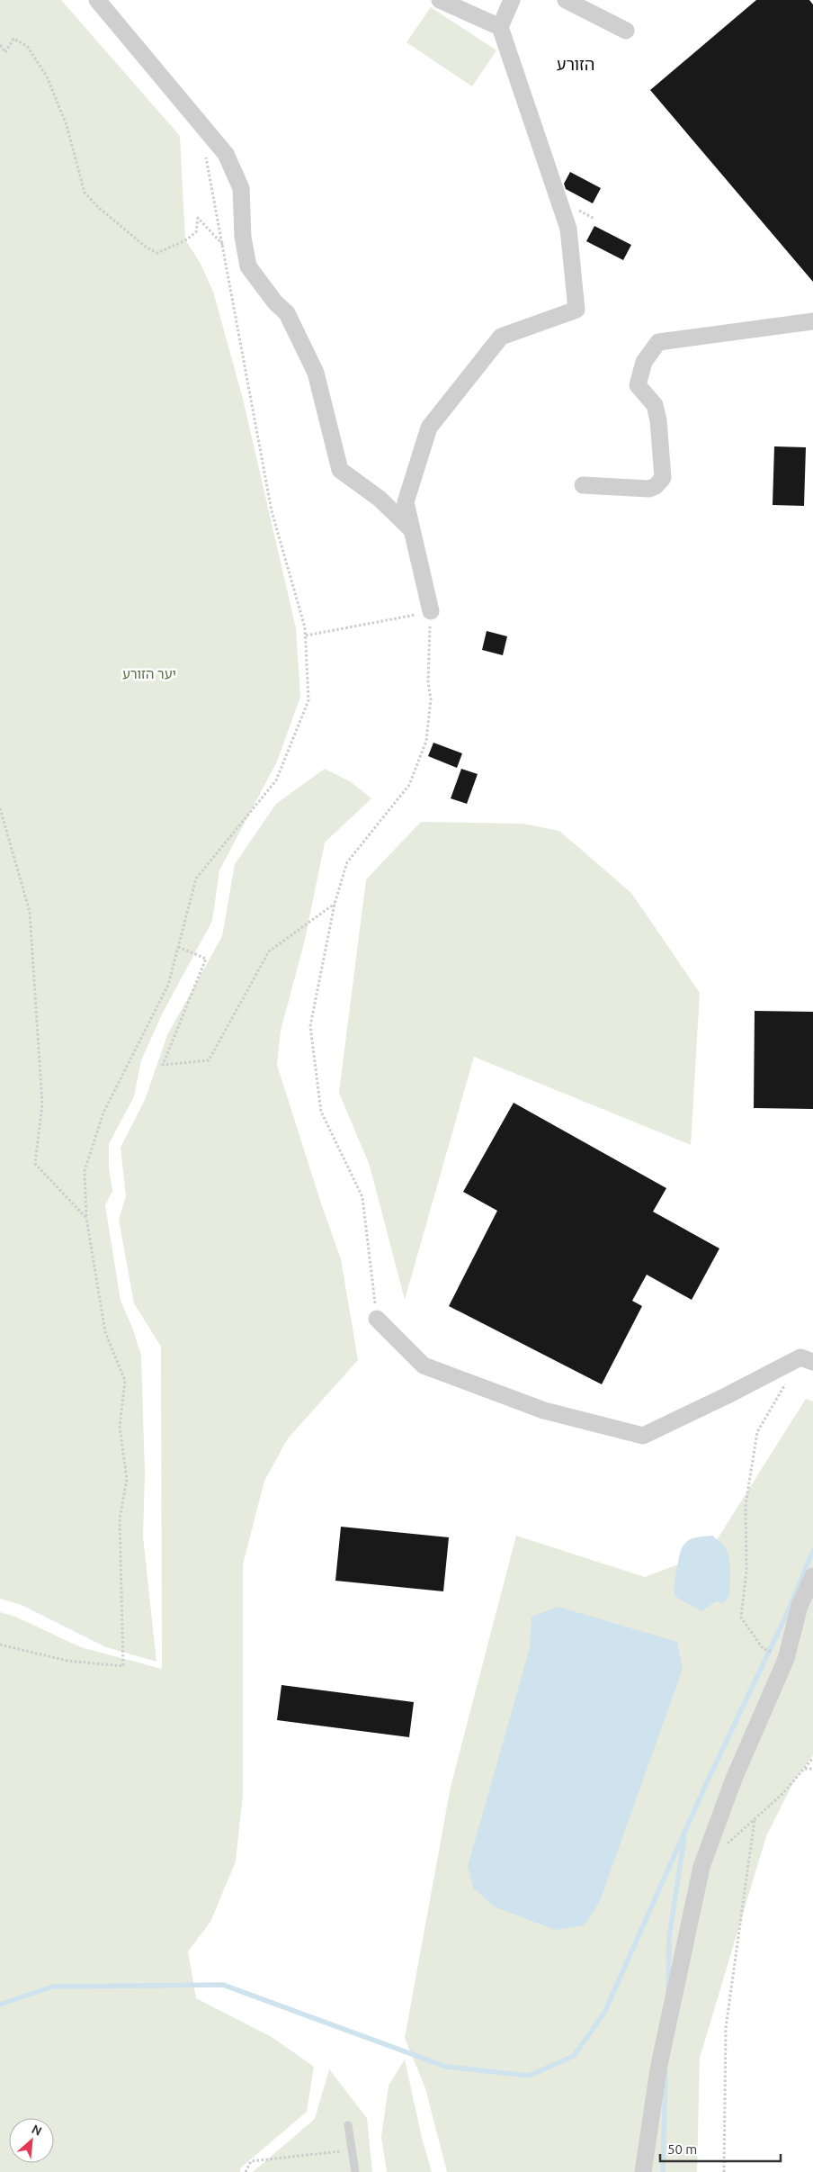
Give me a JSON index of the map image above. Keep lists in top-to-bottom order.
{
  "districts": ["הזורע"],
  "parks": ["יער הזורע"],
  "scale_bar": "50 m",
  "north": "top right"
}
